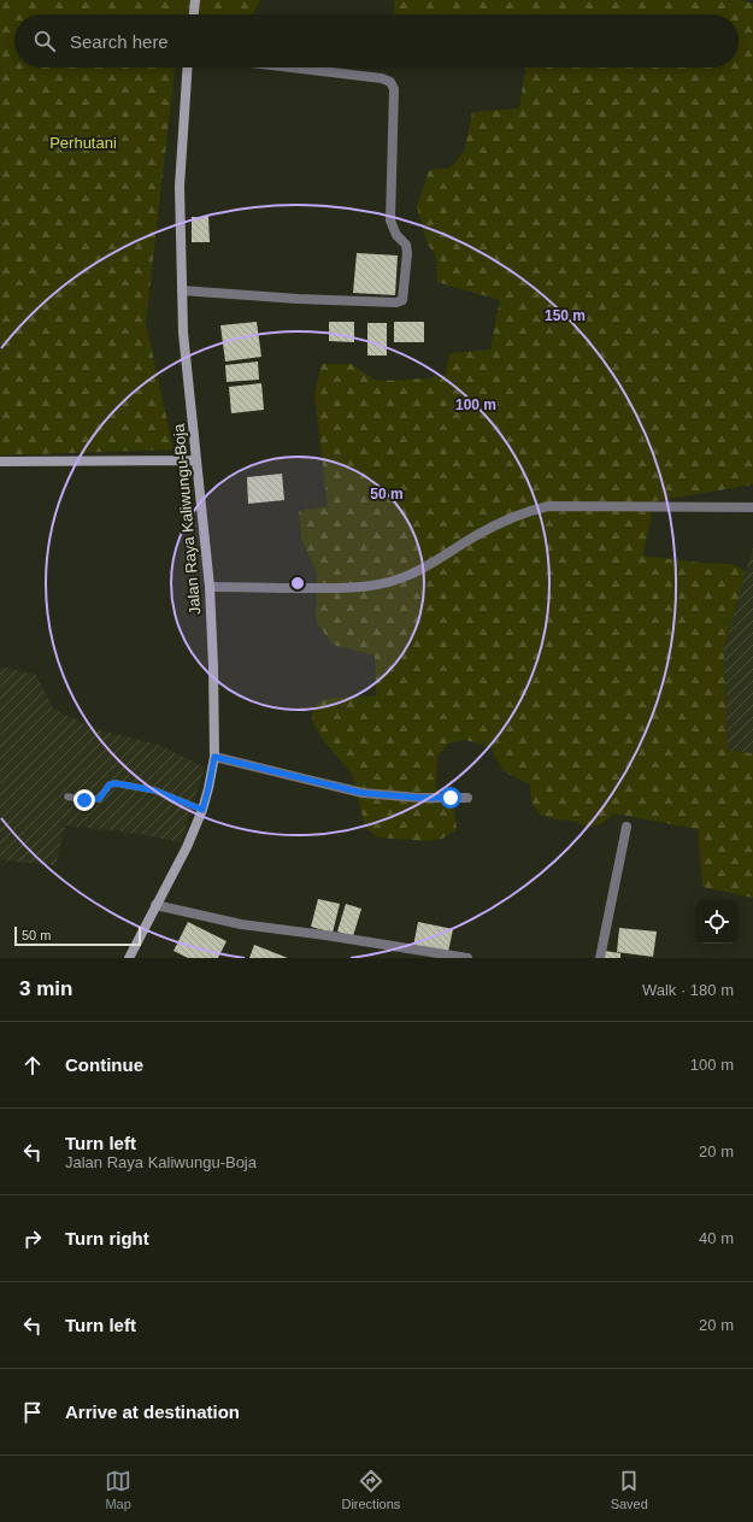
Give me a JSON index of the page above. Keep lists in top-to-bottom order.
{
  "streets": {
    "main road": ["Jalan Raya Kaliwungu-Boja"]
  },
  "parks": ["Perhutani"],
  "scale_bar": "50 m",
  "page": {
    "search": "Search here",
    "scale": "50 m",
    "heading": ["3 min", "Walk · 180 m"],
    "list": [
      ["Continue", "100 m"],
      ["Turn left", "Jalan Raya Kaliwungu-Boja", "20 m"],
      ["Turn right", "40 m"],
      ["Turn left", "20 m"],
      "Arrive at destination"
    ],
    "nav": ["Map", "Directions", "Saved"]
  },
  "rings": ["150 m", "100 m", "50 m"]
}
